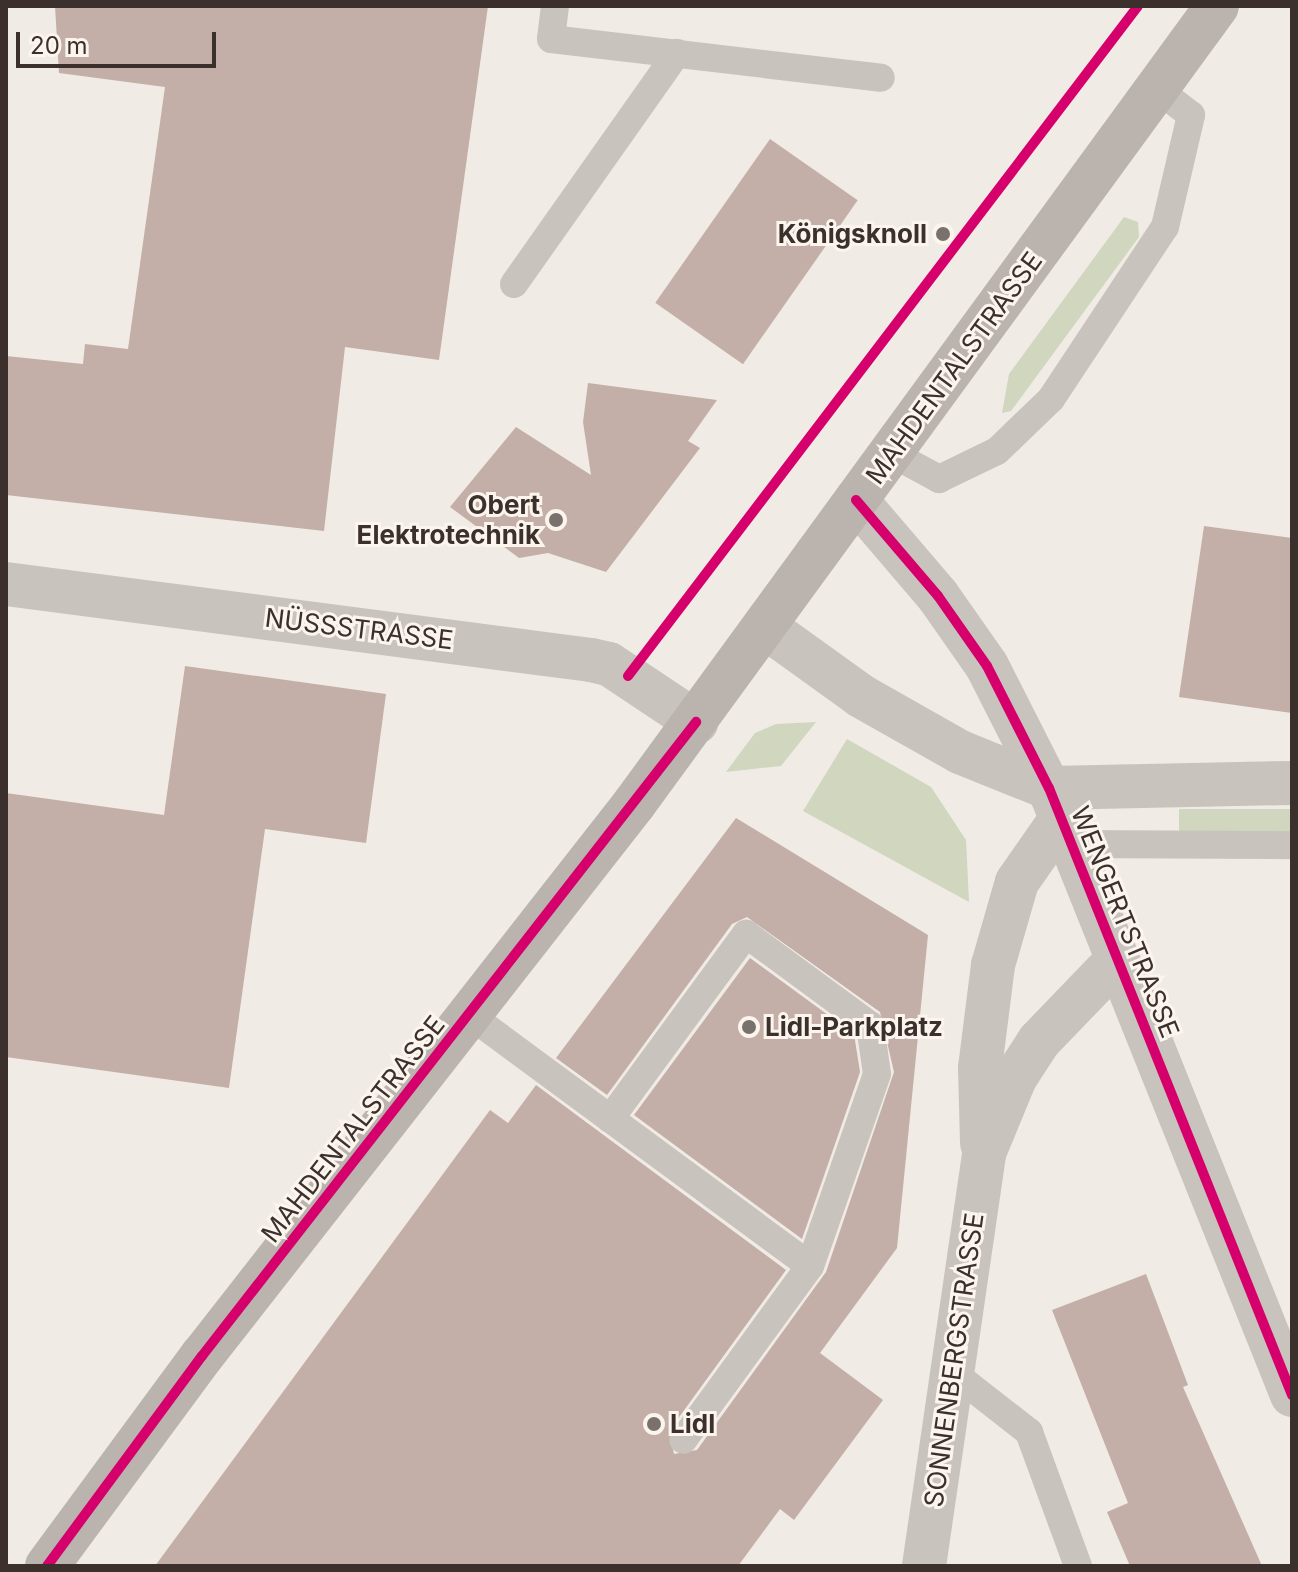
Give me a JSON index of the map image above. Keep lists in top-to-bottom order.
{
  "streets": {
    "main road": ["MAHDENTALSTRASSE"],
    "street": ["NÜSSSTRASSE", "WENGERTSTRASSE", "SONNENBERGSTRASSE"]
  },
  "crossings": [
    ["MAHDENTALSTRASSE", "NÜSSSTRASSE"],
    ["MAHDENTALSTRASSE", "WENGERTSTRASSE"],
    ["WENGERTSTRASSE", "SONNENBERGSTRASSE"]
  ],
  "places": [
    "Königsknoll",
    "Obert Elektrotechnik",
    "Lidl-Parkplatz",
    "Lidl"
  ],
  "scale_bar": "20 m"
}
